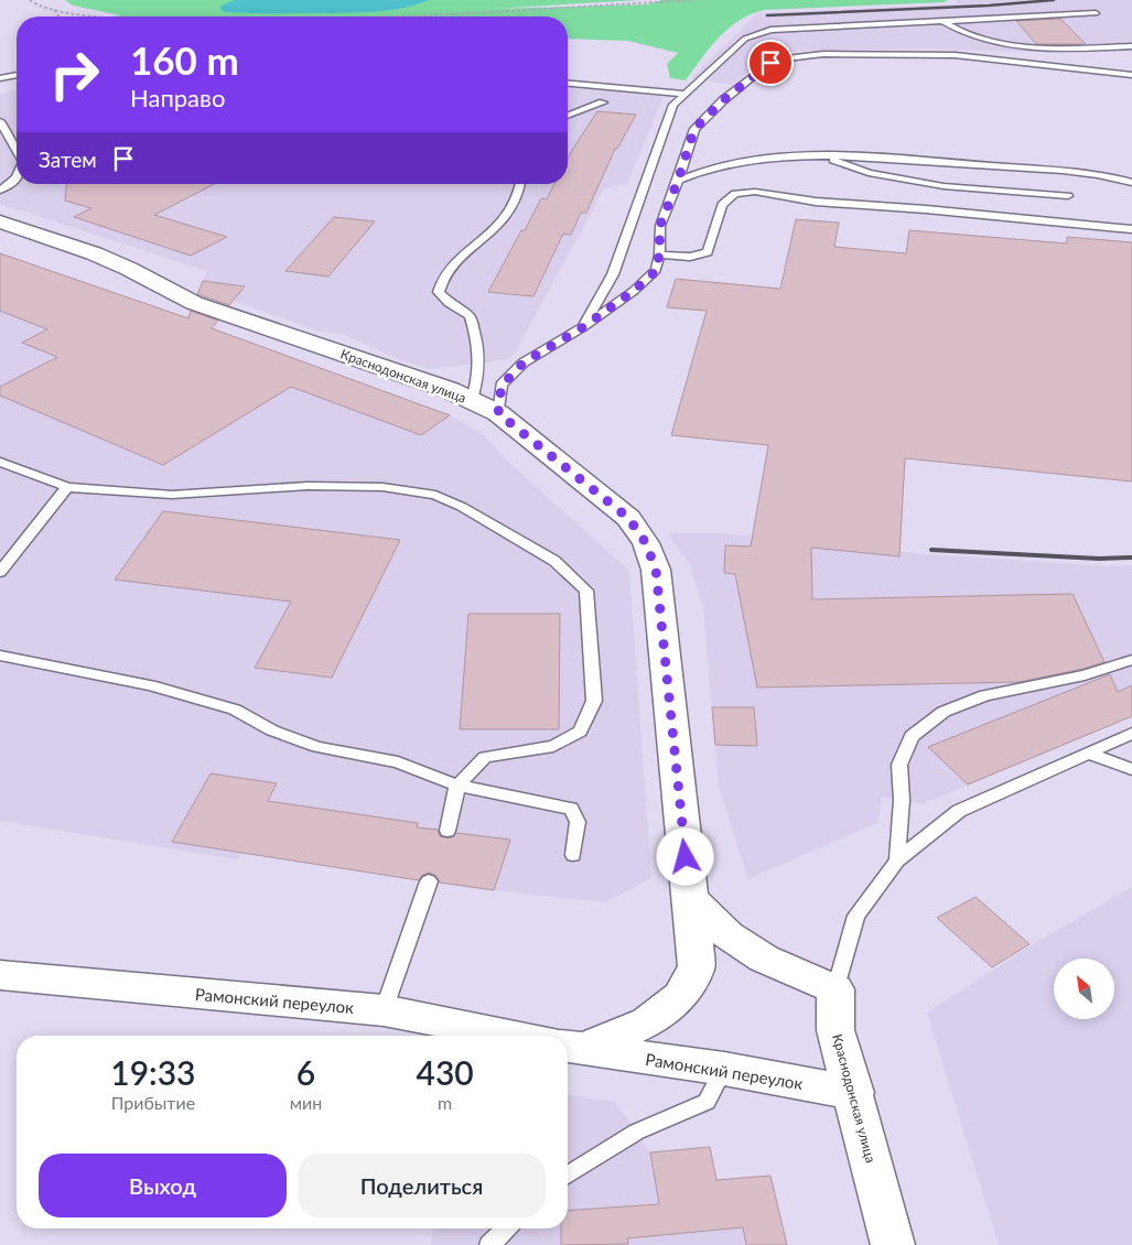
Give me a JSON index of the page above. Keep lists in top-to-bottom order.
{
  "streets": {
    "street": ["Краснодонская улица", "Рамонский переулок"]
  },
  "crossings": [
    ["Краснодонская улица", "Рамонский переулок"]
  ],
  "north": "top left",
  "page": {
    "turn": ["160 m", "Направо"],
    "then": "Затем",
    "eta": [
      "19:33",
      "Прибытие",
      "6",
      "мин",
      "430",
      "m"
    ],
    "buttons": ["Выход", "Поделиться"]
  }
}
